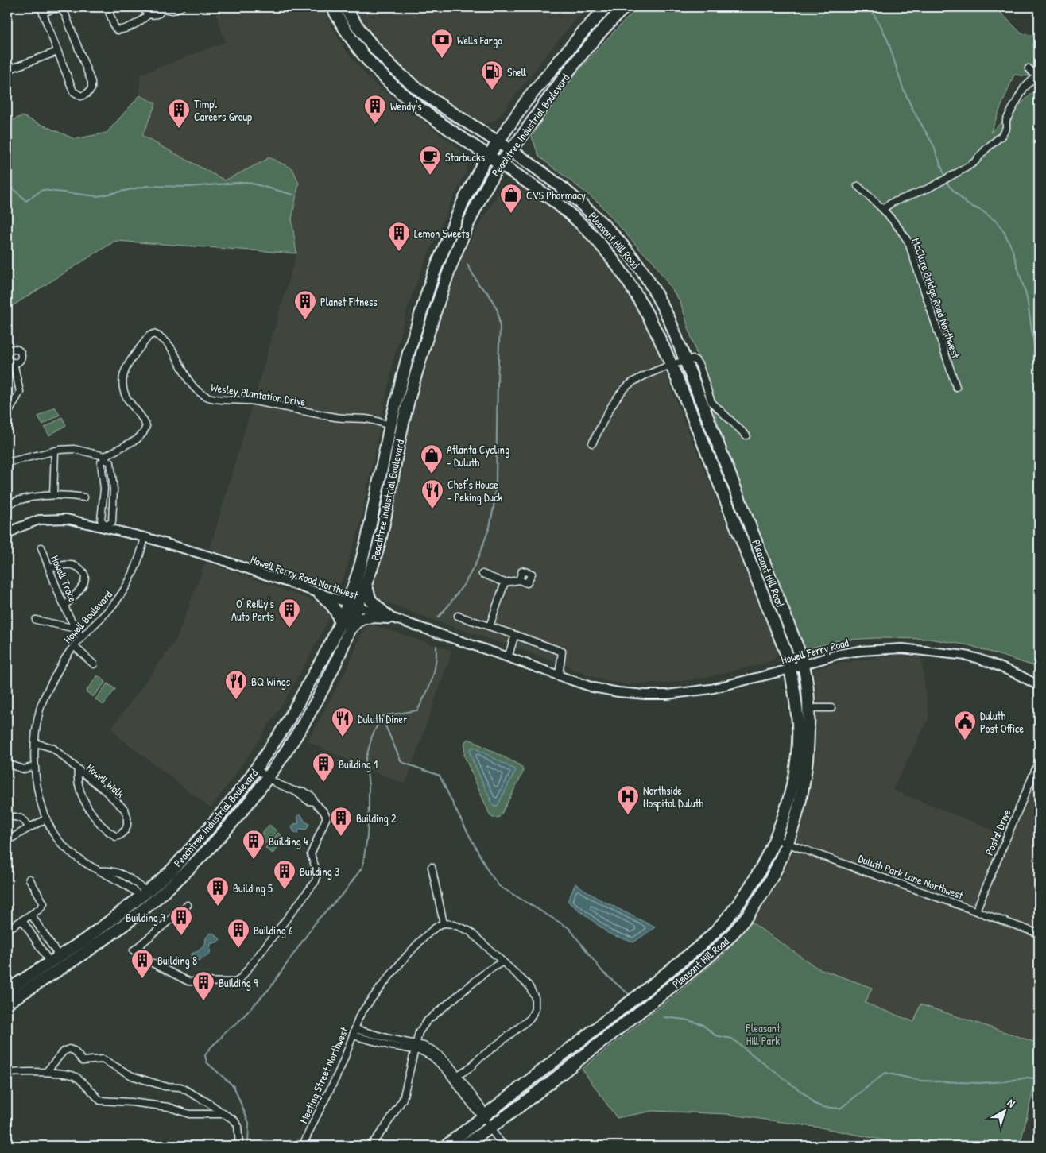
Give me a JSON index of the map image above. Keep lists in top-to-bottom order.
{
  "streets": {
    "highway": ["Peachtree Industrial Boulevard", "Pleasant Hill Road"],
    "street": [
      "McClure Bridge Road Northwest",
      "Wesley Plantation Drive",
      "Howell Ferry Road Northwest",
      "Howell Trace",
      "Howell Boulevard",
      "Howell Ferry Road",
      "Howell Walk",
      "Postal Drive",
      "Duluth Park Lane Northwest",
      "Meeting Street Northwest"
    ]
  },
  "crossings": [
    ["Peachtree Industrial Boulevard", "Pleasant Hill Road"],
    ["Peachtree Industrial Boulevard", "Wesley Plantation Drive"],
    ["Peachtree Industrial Boulevard", "Howell Ferry Road Northwest"],
    ["Peachtree Industrial Boulevard", "Howell Boulevard"],
    ["Pleasant Hill Road", "Howell Ferry Road"],
    ["Pleasant Hill Road", "Duluth Park Lane Northwest"],
    ["Howell Ferry Road Northwest", "Howell Boulevard"],
    ["Howell Ferry Road Northwest", "Howell Ferry Road"],
    ["Howell Trace", "Howell Boulevard"],
    ["Howell Boulevard", "Howell Walk"],
    ["Postal Drive", "Duluth Park Lane Northwest"]
  ],
  "parks": ["Pleasant Hill Park"],
  "places": {
    "bank": ["Wells Fargo"],
    "fuel station": ["Shell"],
    "building": [
      "Wendy's",
      "Timpl Careers Group",
      "Lemon Sweets",
      "Planet Fitness",
      "O' Reilly's Auto Parts",
      "Building 1",
      "Building 2",
      "Building 4",
      "Building 3",
      "Building 5",
      "Building 7",
      "Building 6",
      "Building 8",
      "Building 9"
    ],
    "cafe": ["Starbucks"],
    "shop": ["CVS Pharmacy", "Atlanta Cycling - Duluth"],
    "restaurant": ["Chef's House - Peking Duck", "BQ Wings", "Duluth Diner"],
    "public building": ["Duluth Post Office"],
    "hospital": ["Northside Hospital Duluth"]
  },
  "north": "top right"
}
